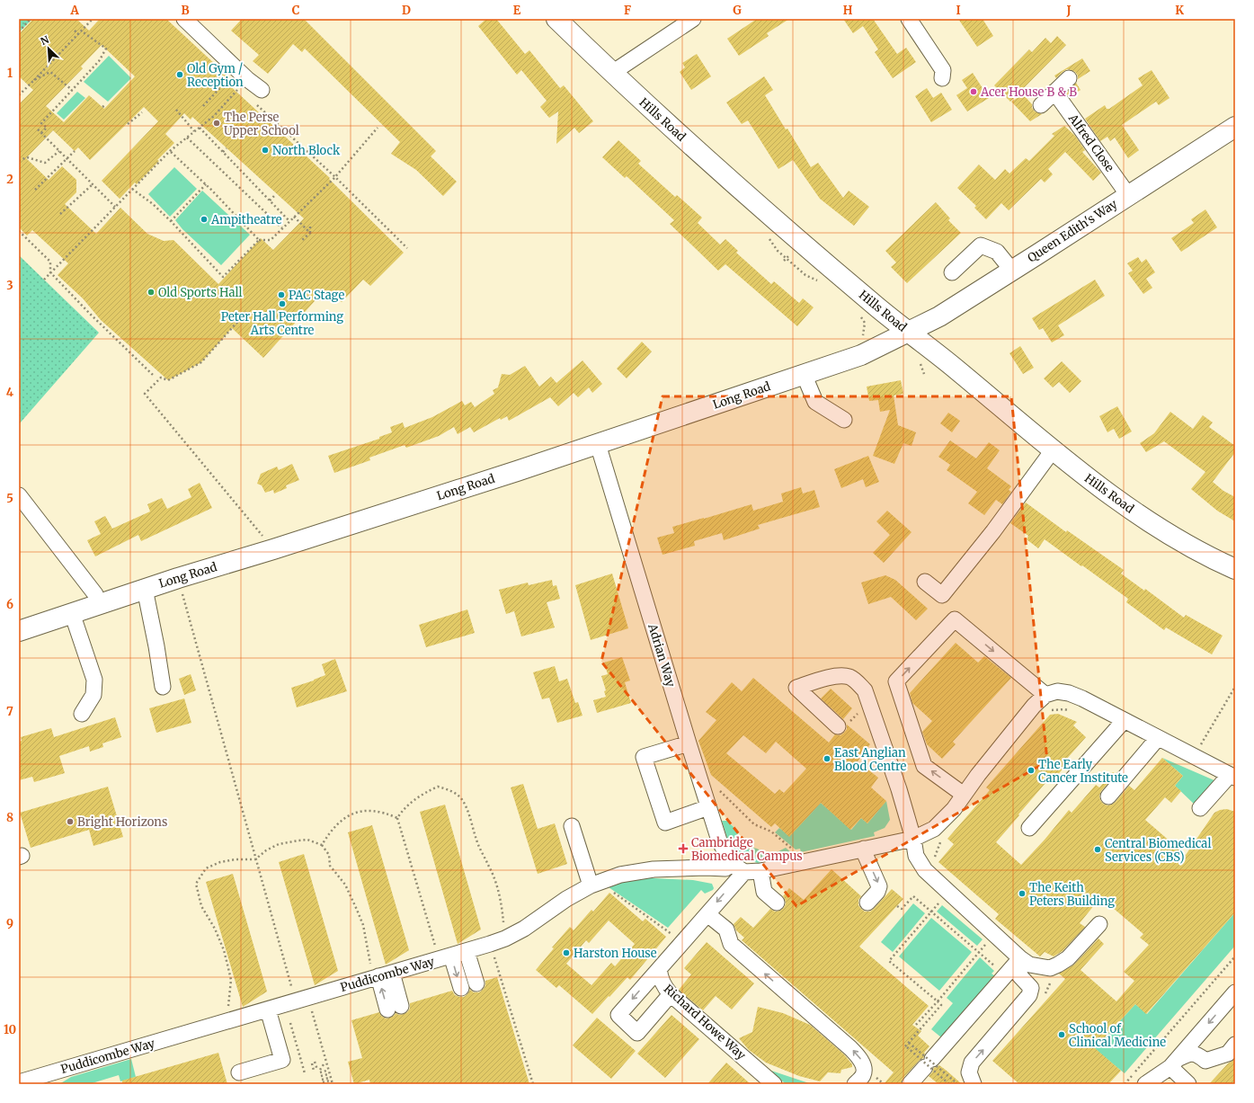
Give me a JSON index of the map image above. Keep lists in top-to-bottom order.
{
  "streets": {
    "main road": ["Hills Road", "Queen Edith's Way", "Long Road"],
    "street": [
      "Alfred Close",
      "Adrian Way",
      "Puddicombe Way",
      "Richard Howe Way"
    ]
  },
  "crossings": [
    ["Hills Road", "Queen Edith's Way"],
    ["Hills Road", "Long Road"],
    ["Alfred Close", "Queen Edith's Way"],
    ["Queen Edith's Way", "Long Road"],
    ["Long Road", "Adrian Way"],
    ["Adrian Way", "Puddicombe Way"],
    ["Adrian Way", "Richard Howe Way"],
    ["Puddicombe Way", "Richard Howe Way"]
  ],
  "places": {
    "other": [
      "Old Gym / Reception",
      "Acer House B & B",
      "The Perse Upper School",
      "North Block",
      "Ampitheatre",
      "Old Sports Hall",
      "PAC Stage",
      "Peter Hall Performing Arts Centre",
      "East Anglian Blood Centre",
      "The Early Cancer Institute",
      "Bright Horizons",
      "Central Biomedical Services (CBS)",
      "The Keith Peters Building",
      "Harston House",
      "School of Clinical Medicine"
    ],
    "health": ["Cambridge Biomedical Campus"]
  },
  "north": "top left",
  "grid": {
    "columns": [
      "A",
      "B",
      "C",
      "D",
      "E",
      "F",
      "G",
      "H",
      "I",
      "J",
      "K"
    ],
    "rows": [
      "1",
      "2",
      "3",
      "4",
      "5",
      "6",
      "7",
      "8",
      "9",
      "10"
    ]
  }
}
